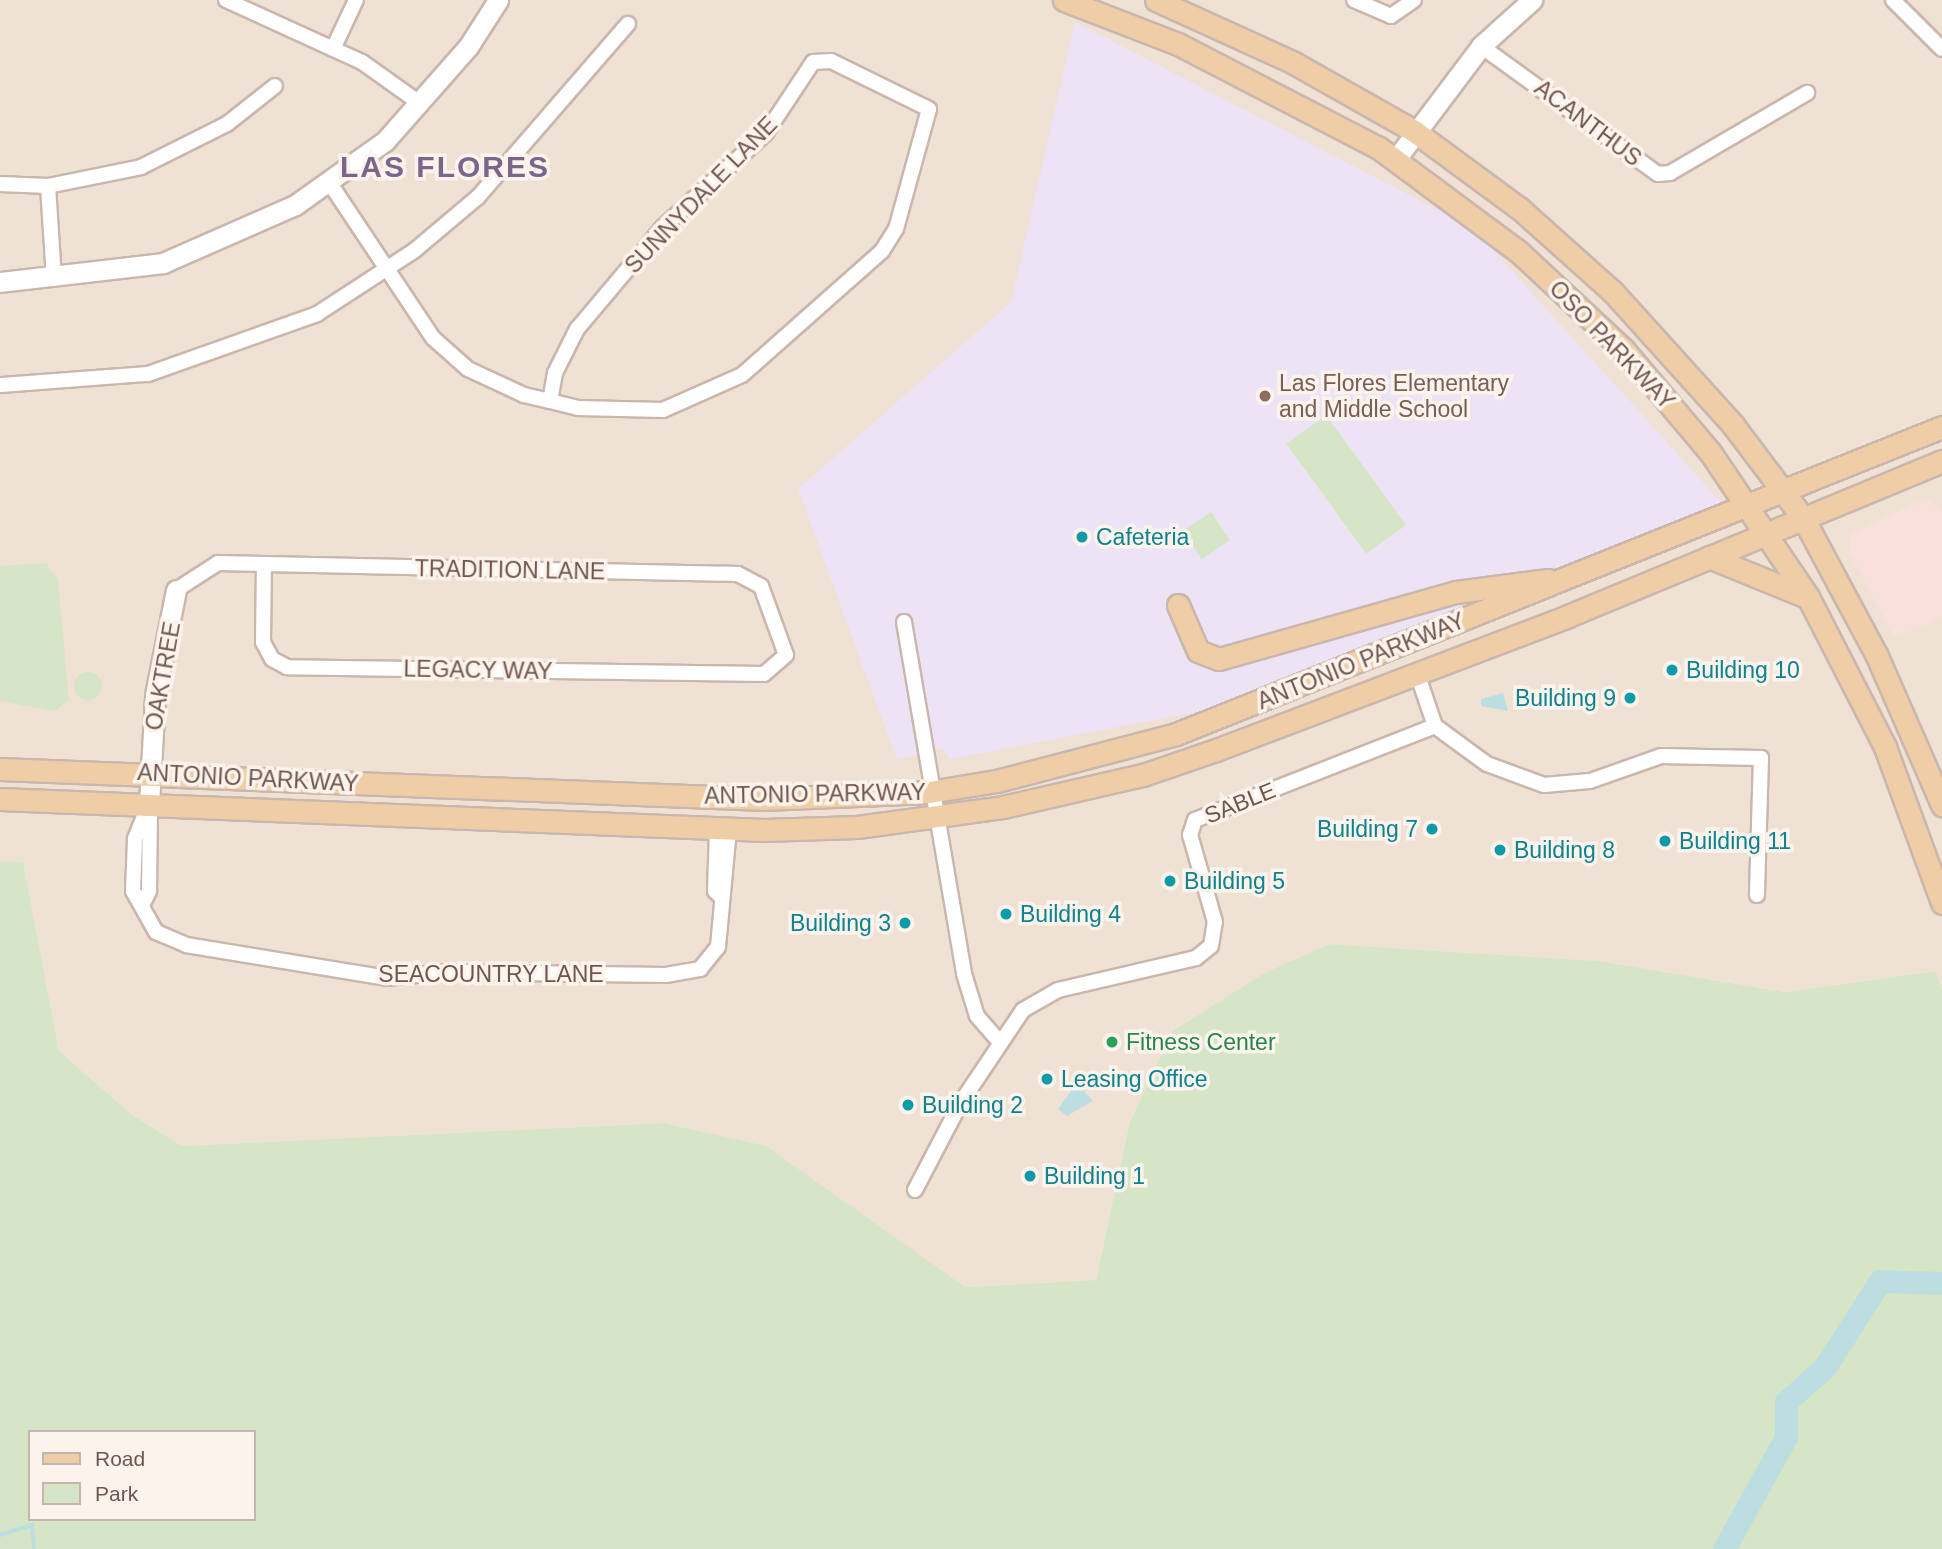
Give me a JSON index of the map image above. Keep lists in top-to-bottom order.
{
  "streets": {
    "main road": ["OSO PARKWAY", "ANTONIO PARKWAY"],
    "street": [
      "ACANTHUS",
      "SUNNYDALE LANE",
      "TRADITION LANE",
      "LEGACY WAY",
      "OAKTREE",
      "SABLE",
      "SEACOUNTRY LANE"
    ]
  },
  "crossings": [
    ["OSO PARKWAY", "ANTONIO PARKWAY"],
    ["TRADITION LANE", "LEGACY WAY"],
    ["TRADITION LANE", "OAKTREE"],
    ["ANTONIO PARKWAY", "OAKTREE"],
    ["ANTONIO PARKWAY", "SEACOUNTRY LANE"],
    ["OAKTREE", "SEACOUNTRY LANE"]
  ],
  "districts": ["LAS FLORES"],
  "places": [
    "Las Flores Elementary and Middle School",
    "Cafeteria",
    "Building 10",
    "Building 9",
    "Building 7",
    "Building 11",
    "Building 8",
    "Building 5",
    "Building 4",
    "Building 3",
    "Fitness Center",
    "Leasing Office",
    "Building 2",
    "Building 1"
  ],
  "legend": ["Road", "Park"]
}
